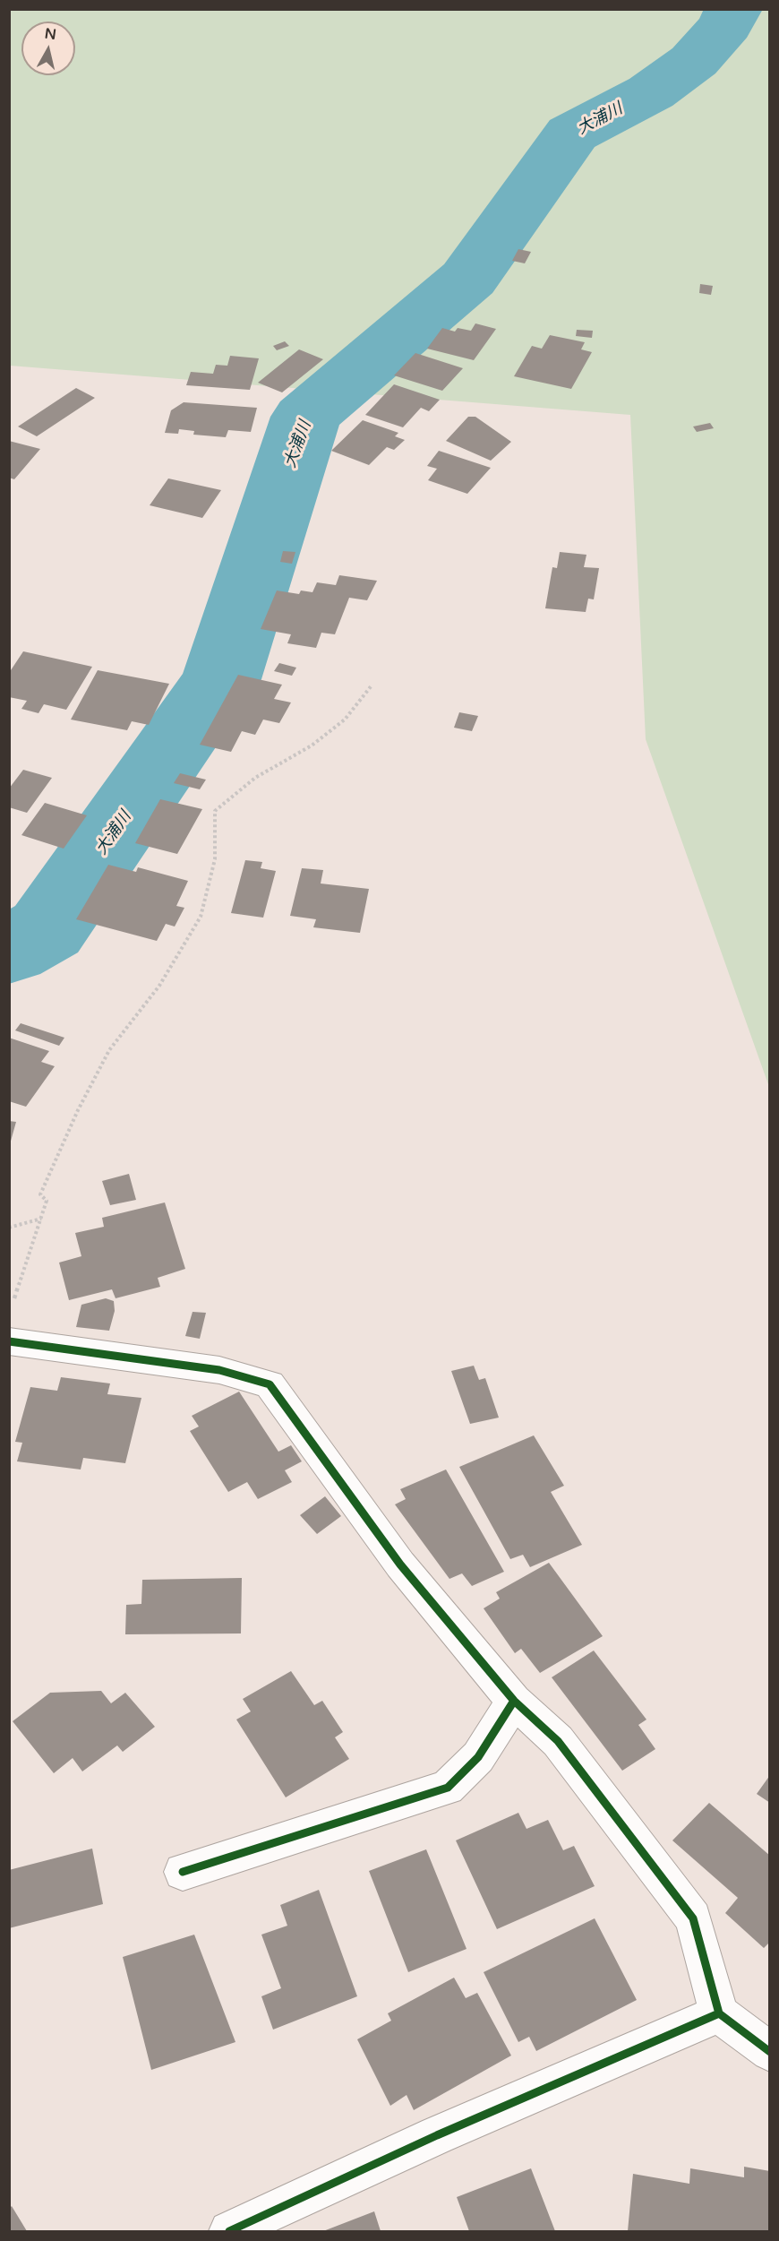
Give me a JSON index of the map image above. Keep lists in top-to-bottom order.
{
  "water": ["大浦川"],
  "north": "top"
}
